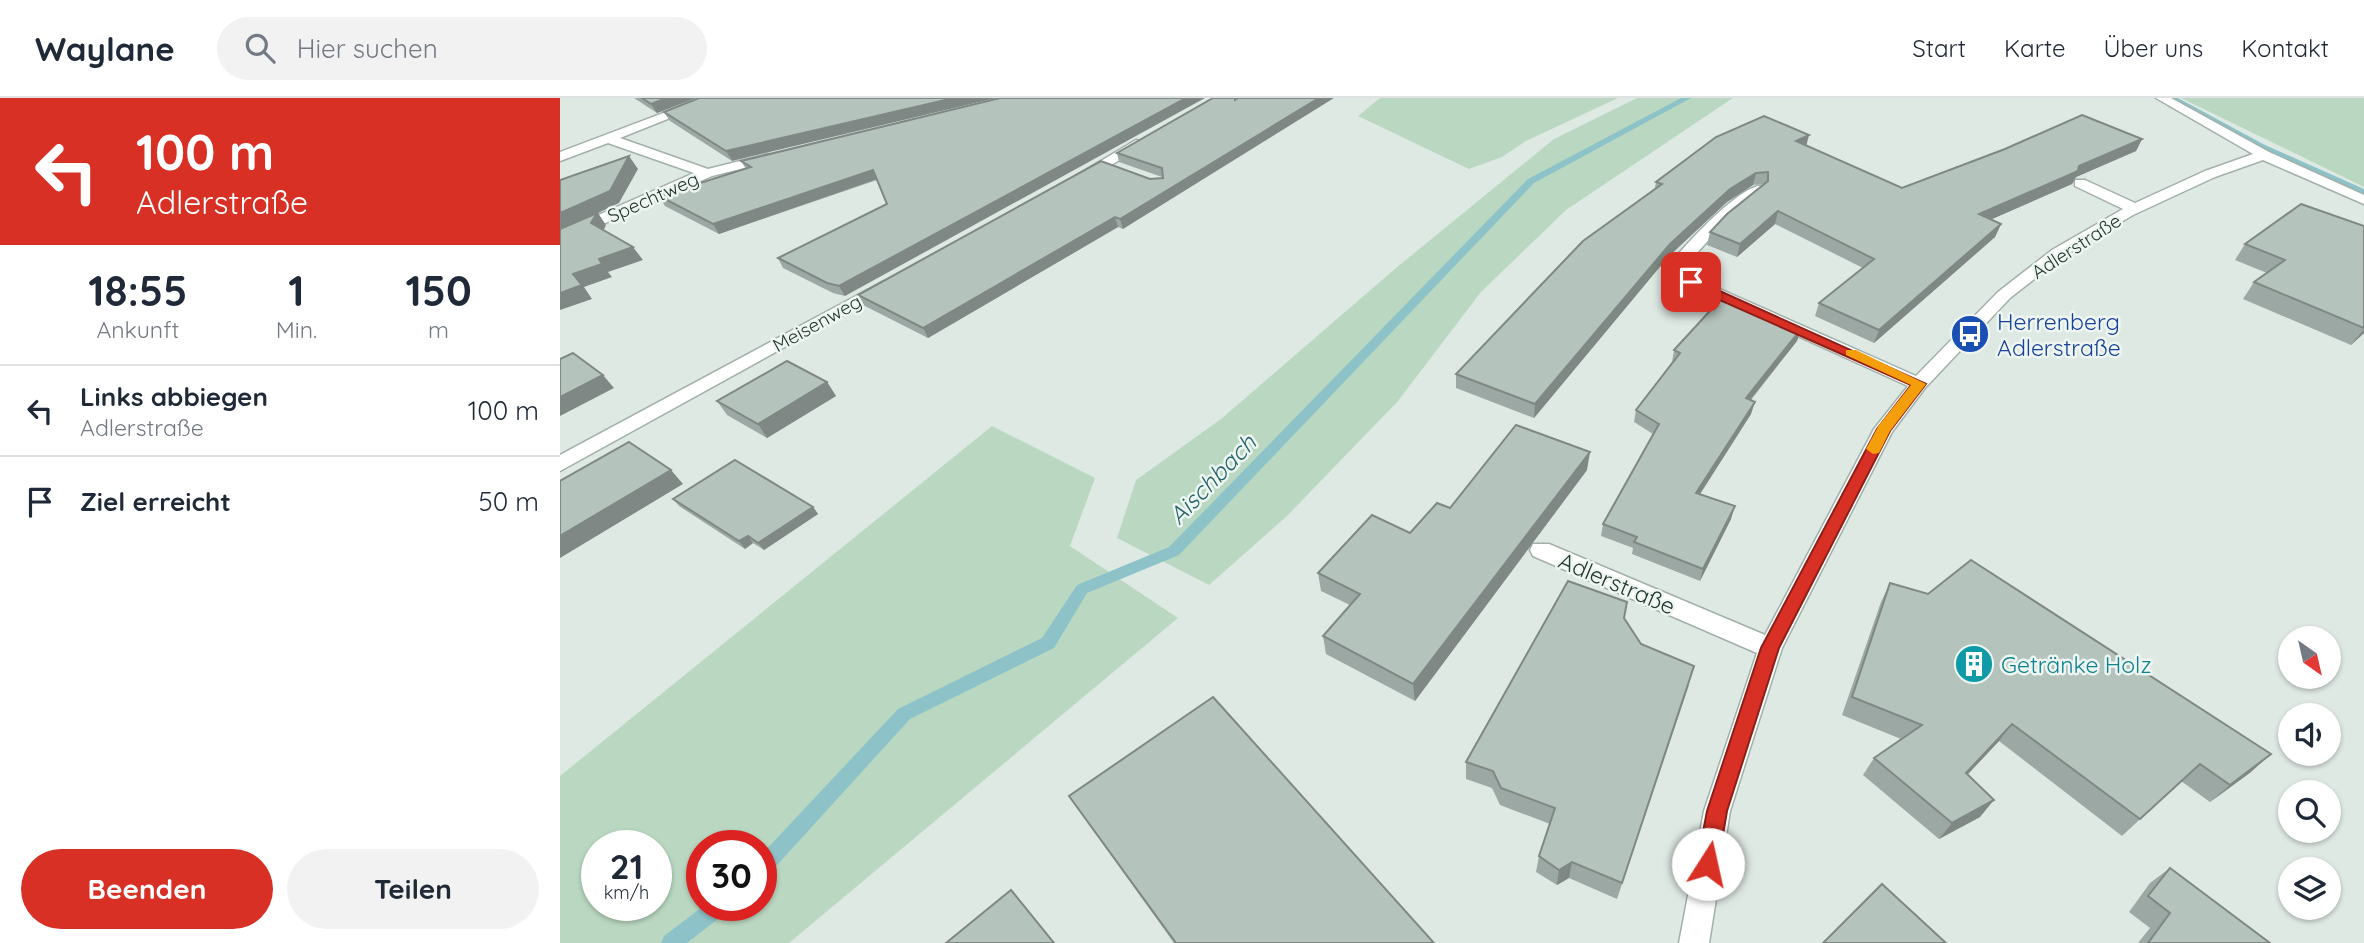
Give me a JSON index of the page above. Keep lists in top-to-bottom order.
{
  "streets": {
    "street": ["Spechtweg", "Adlerstraße", "Meisenweg"]
  },
  "water": ["Aischbach"],
  "places": {
    "bus stop": ["Herrenberg Adlerstraße"],
    "building": ["Getränke Holz"]
  },
  "north": "bottom right",
  "page": {
    "header": "Waylane",
    "search": "Hier suchen",
    "nav": [
      "Start",
      "Karte",
      "Über uns",
      "Kontakt"
    ],
    "turn": ["100 m", "Adlerstraße"],
    "eta": [
      "18:55",
      "Ankunft",
      "1",
      "Min.",
      "150",
      "m"
    ],
    "list": [
      {
        "name": "Links abbiegen",
        "note": "Adlerstraße",
        "value": "100 m"
      },
      {
        "name": "Ziel erreicht",
        "value": "50 m"
      }
    ],
    "speed": "21 km/h",
    "limit": "30",
    "buttons": ["Beenden", "Teilen"]
  }
}
